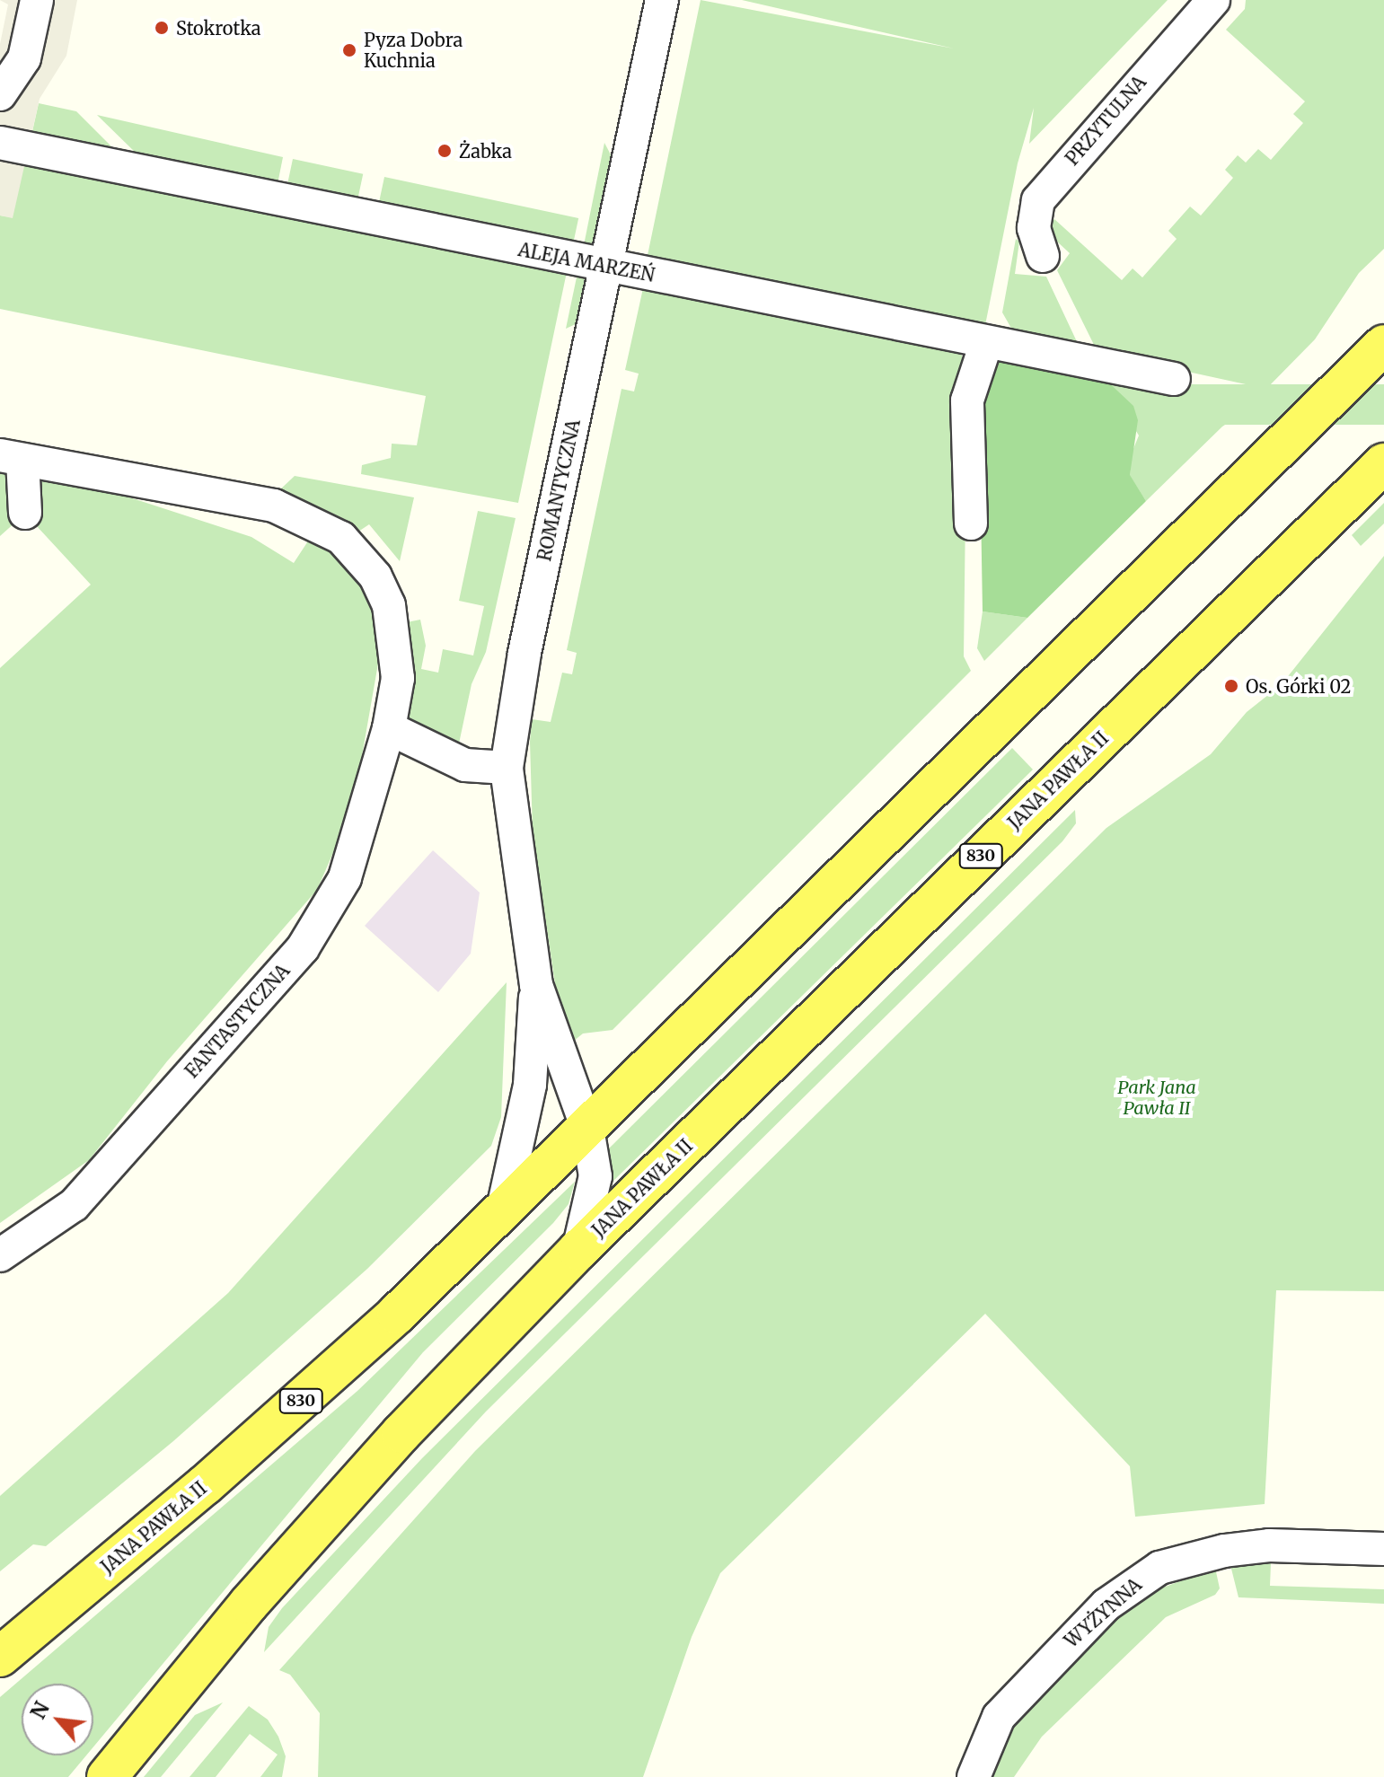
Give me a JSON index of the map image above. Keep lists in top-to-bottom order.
{
  "streets": {
    "main road": ["JANA PAWŁA II", "830"],
    "street": [
      "PRZYTULNA",
      "ALEJA MARZEŃ",
      "ROMANTYCZNA",
      "FANTASTYCZNA",
      "WYŻYNNA"
    ]
  },
  "crossings": [
    ["ALEJA MARZEŃ", "ROMANTYCZNA"],
    ["ROMANTYCZNA", "JANA PAWŁA II"]
  ],
  "parks": ["Park Jana Pawła II"],
  "places": [
    "Stokrotka",
    "Pyza Dobra Kuchnia",
    "Żabka",
    "Os. Górki 02"
  ],
  "north": "top left"
}
